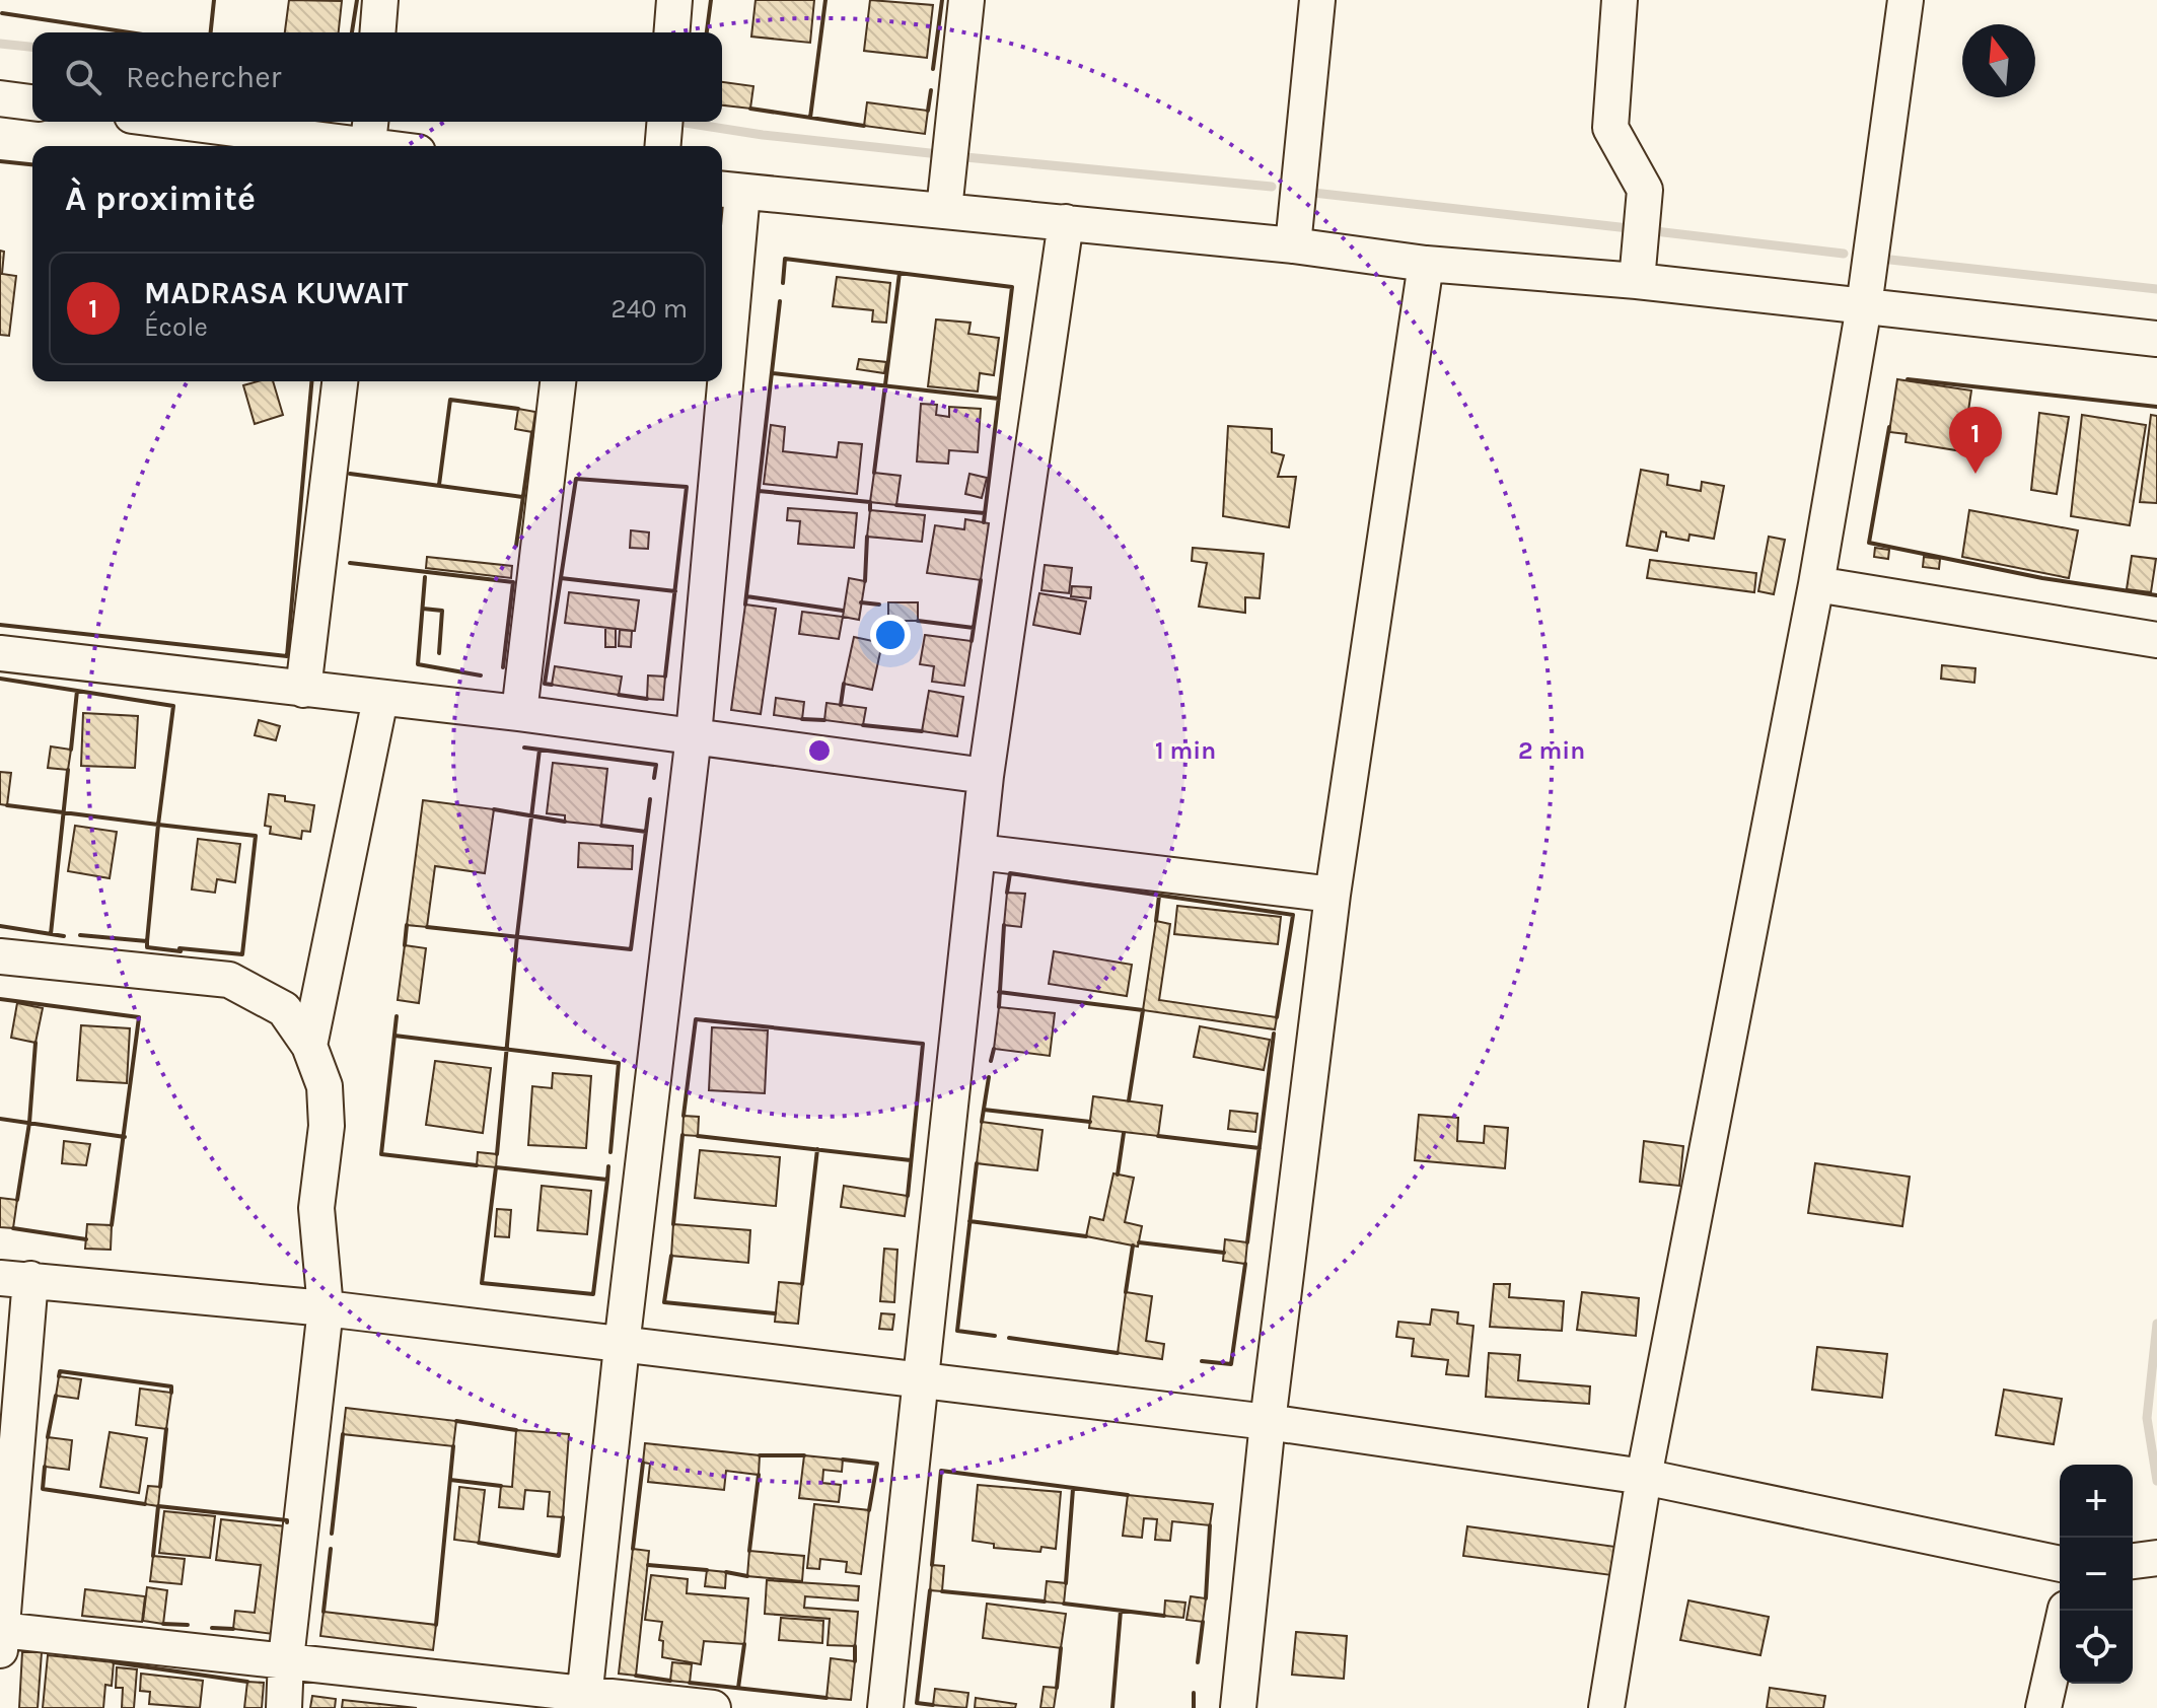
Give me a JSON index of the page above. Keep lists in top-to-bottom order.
{
  "north": "top",
  "page": {
    "search": "Rechercher",
    "heading": "À proximité",
    "list": [
      {
        "mark": "1",
        "name": "MADRASA KUWAIT",
        "note": "École",
        "value": "240 m"
      }
    ],
    "pins": "1",
    "map_buttons": ["+", "−"]
  },
  "rings": ["1 min", "2 min"]
}
